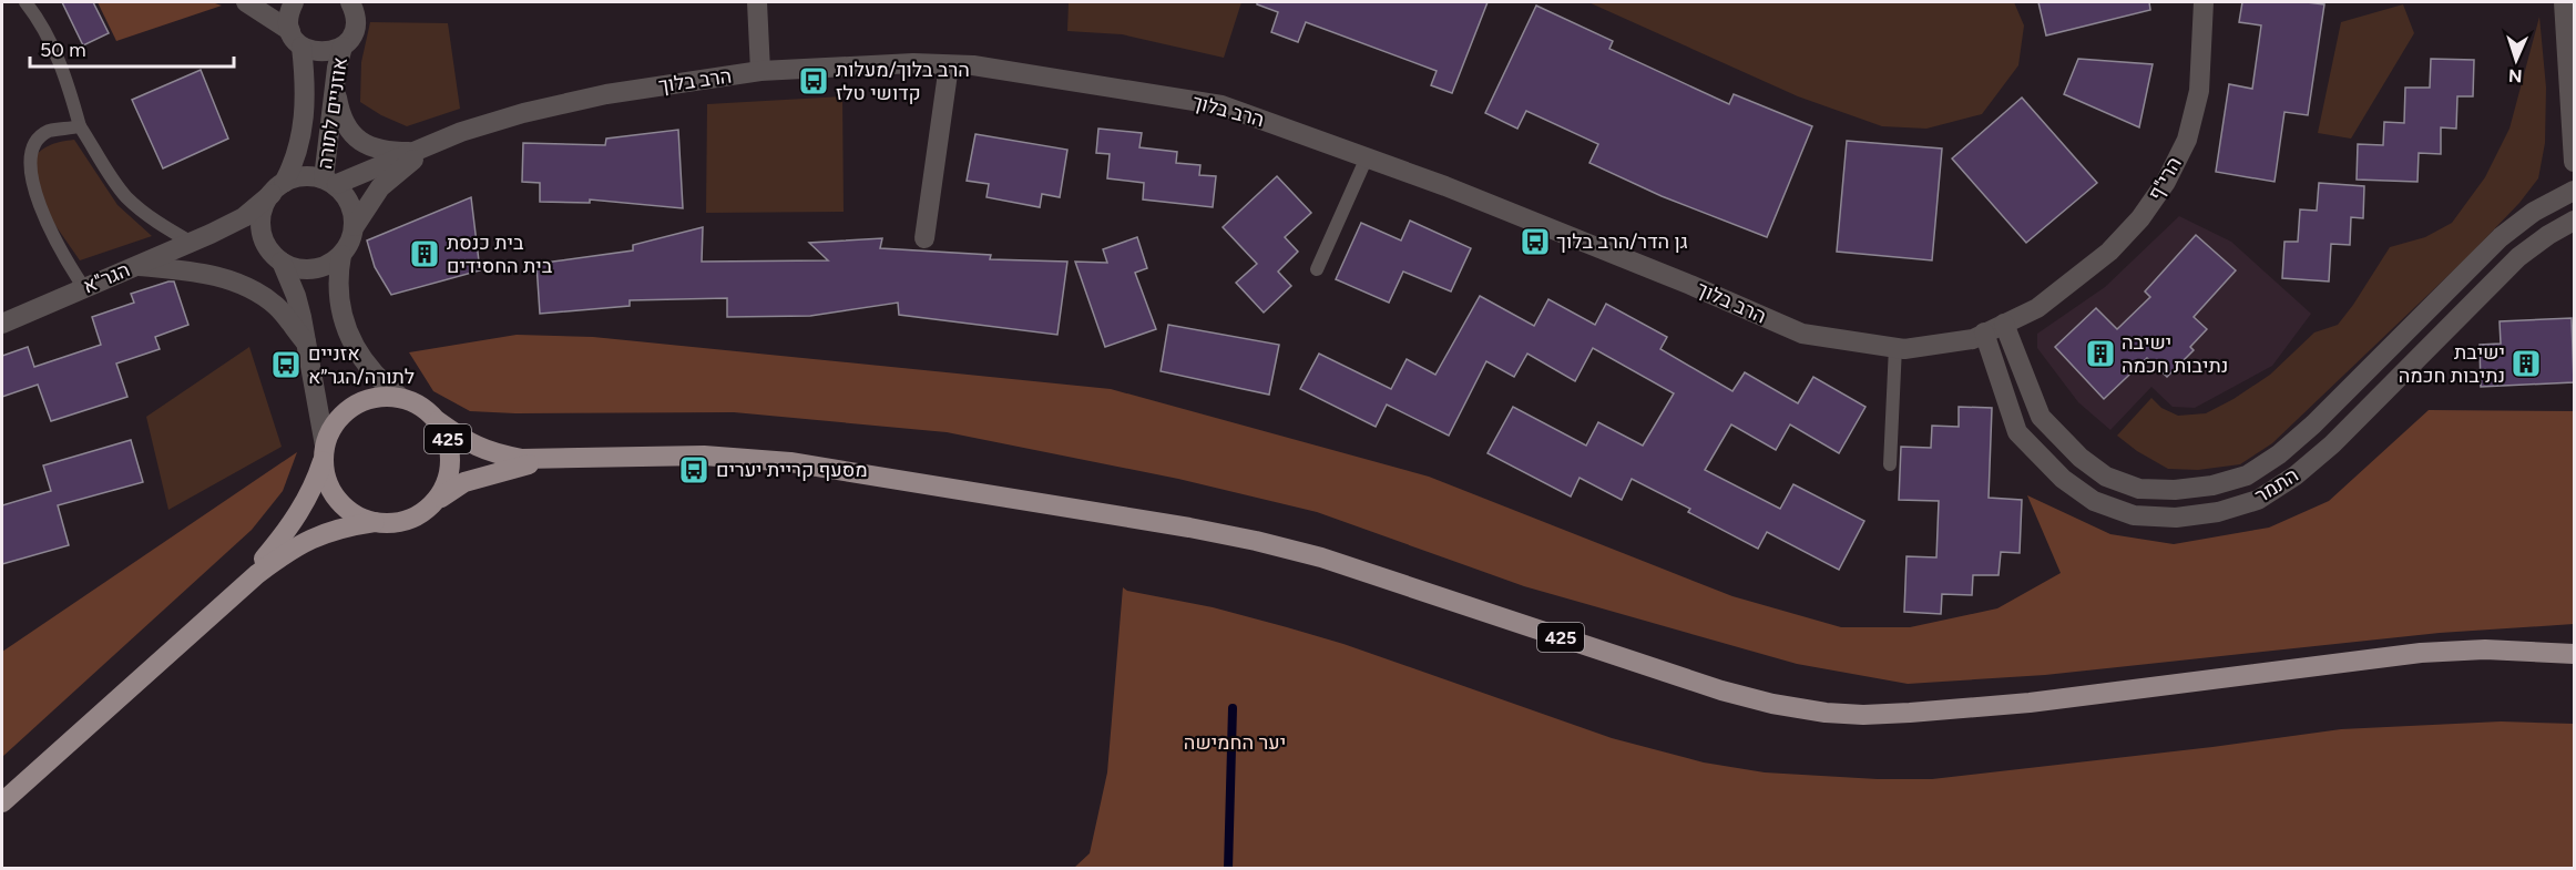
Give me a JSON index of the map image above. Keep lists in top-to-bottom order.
{
  "streets": {
    "main road": ["425"],
    "street": [
      "הרב בלוך",
      "אוזניים לתורה",
      "הרי\"ף",
      "הגר\"א",
      "התמר"
    ]
  },
  "crossings": [
    ["הרב בלוך", "אוזניים לתורה"],
    ["הרב בלוך", "הרי\"ף"],
    ["הרב בלוך", "הגר\"א"],
    ["הרב בלוך", "התמר"],
    ["אוזניים לתורה", "הגר\"א"],
    ["הרי\"ף", "התמר"]
  ],
  "parks": ["יער החמישה"],
  "places": {
    "bus stop": [
      "הרב בלוך/מעלות קדושי טלז",
      "גן הדר/הרב בלוך",
      "אזניים לתורה/הגר״א",
      "מסעף קריית יערים"
    ],
    "building": ["בית כנסת בית החסידים", "ישיבה נתיבות חכמה", "ישיבת נתיבות חכמה"]
  },
  "scale_bar": "50 m",
  "north": "bottom"
}
